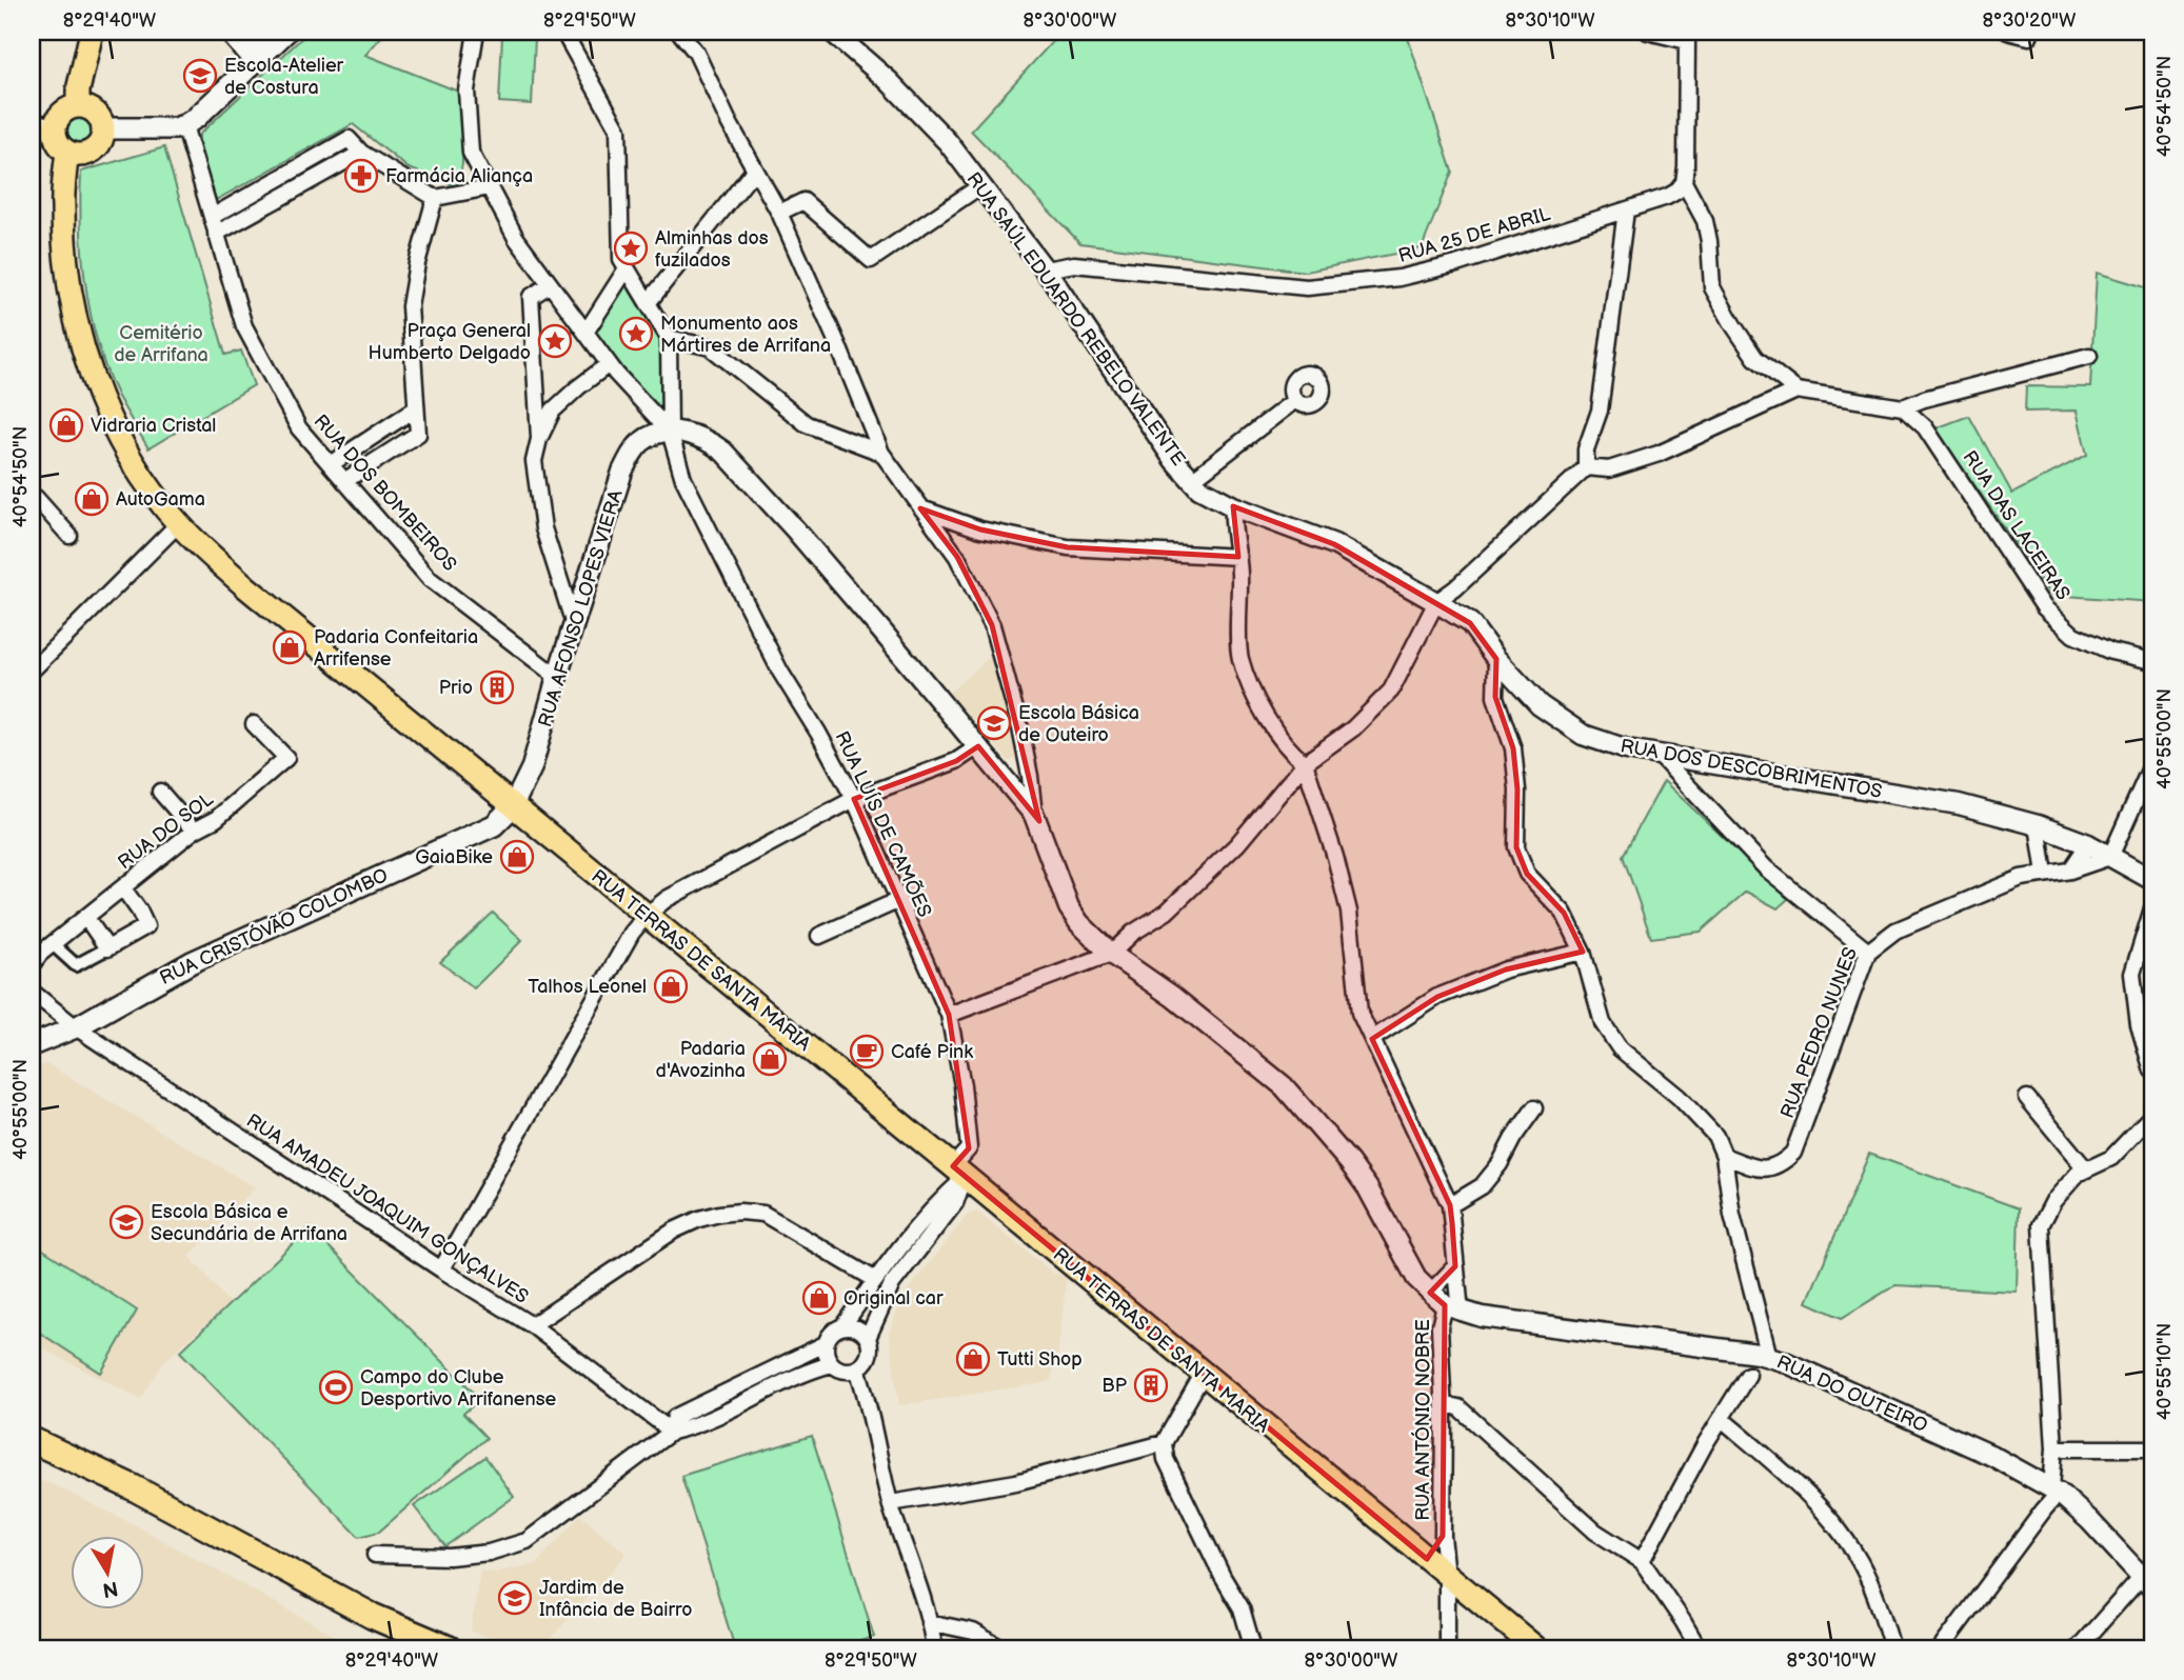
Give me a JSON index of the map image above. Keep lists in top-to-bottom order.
{
  "streets": {
    "main road": ["RUA CRISTÓVÃO COLOMBO", "RUA TERRAS DE SANTA MARIA"],
    "street": [
      "RUA 25 DE ABRIL",
      "RUA SAÚL EDUARDO REBELO VALENTE",
      "RUA DOS BOMBEIROS",
      "RUA DAS LACEIRAS",
      "RUA AFONSO LOPES VIERA",
      "RUA DOS DESCOBRIMENTOS",
      "RUA LUÍS DE CAMÕES",
      "RUA DO SOL",
      "RUA PEDRO NUNES",
      "RUA AMADEU JOAQUIM GONÇALVES",
      "RUA DO OUTEIRO",
      "RUA ANTÓNIO NOBRE"
    ]
  },
  "crossings": [
    ["RUA 25 DE ABRIL", "RUA SAÚL EDUARDO REBELO VALENTE"],
    ["RUA SAÚL EDUARDO REBELO VALENTE", "RUA DOS DESCOBRIMENTOS"],
    ["RUA DOS BOMBEIROS", "RUA AFONSO LOPES VIERA"],
    ["RUA AFONSO LOPES VIERA", "RUA LUÍS DE CAMÕES"],
    ["RUA AFONSO LOPES VIERA", "RUA CRISTÓVÃO COLOMBO"],
    ["RUA AFONSO LOPES VIERA", "RUA TERRAS DE SANTA MARIA"],
    ["RUA DOS DESCOBRIMENTOS", "RUA PEDRO NUNES"],
    ["RUA LUÍS DE CAMÕES", "RUA TERRAS DE SANTA MARIA"],
    ["RUA CRISTÓVÃO COLOMBO", "RUA TERRAS DE SANTA MARIA"],
    ["RUA CRISTÓVÃO COLOMBO", "RUA AMADEU JOAQUIM GONÇALVES"],
    ["RUA TERRAS DE SANTA MARIA", "RUA ANTÓNIO NOBRE"],
    ["RUA DO OUTEIRO", "RUA ANTÓNIO NOBRE"]
  ],
  "parks": ["Cemitério de Arrifana"],
  "places": {
    "school or university": [
      "Escola-Atelier de Costura",
      "Escola Básica de Outeiro",
      "Escola Básica e Secundária de Arrifana",
      "Jardim de Infância de Bairro"
    ],
    "pharmacy": ["Farmácia Aliança"],
    "place": ["Alminhas dos fuzilados", "Monumento aos Mártires de Arrifana", "Praça General Humberto Delgado"],
    "shop": [
      "Vidraria Cristal",
      "AutoGama",
      "Padaria Confeitaria Arrifense",
      "GaiaBike",
      "Talhos Leonel",
      "Padaria d'Avozinha",
      "Original car",
      "Tutti Shop"
    ],
    "building": ["Prio", "BP"],
    "cafe": ["Café Pink"],
    "sports": ["Campo do Clube Desportivo Arrifanense"]
  },
  "north": "bottom",
  "coordinates": [
    "8°29'40\"W",
    "8°29'50\"W",
    "8°30'00\"W",
    "8°30'10\"W",
    "8°30'20\"W",
    "40°54'50\"N",
    "40°55'00\"N",
    "40°55'10\"N"
  ]
}
